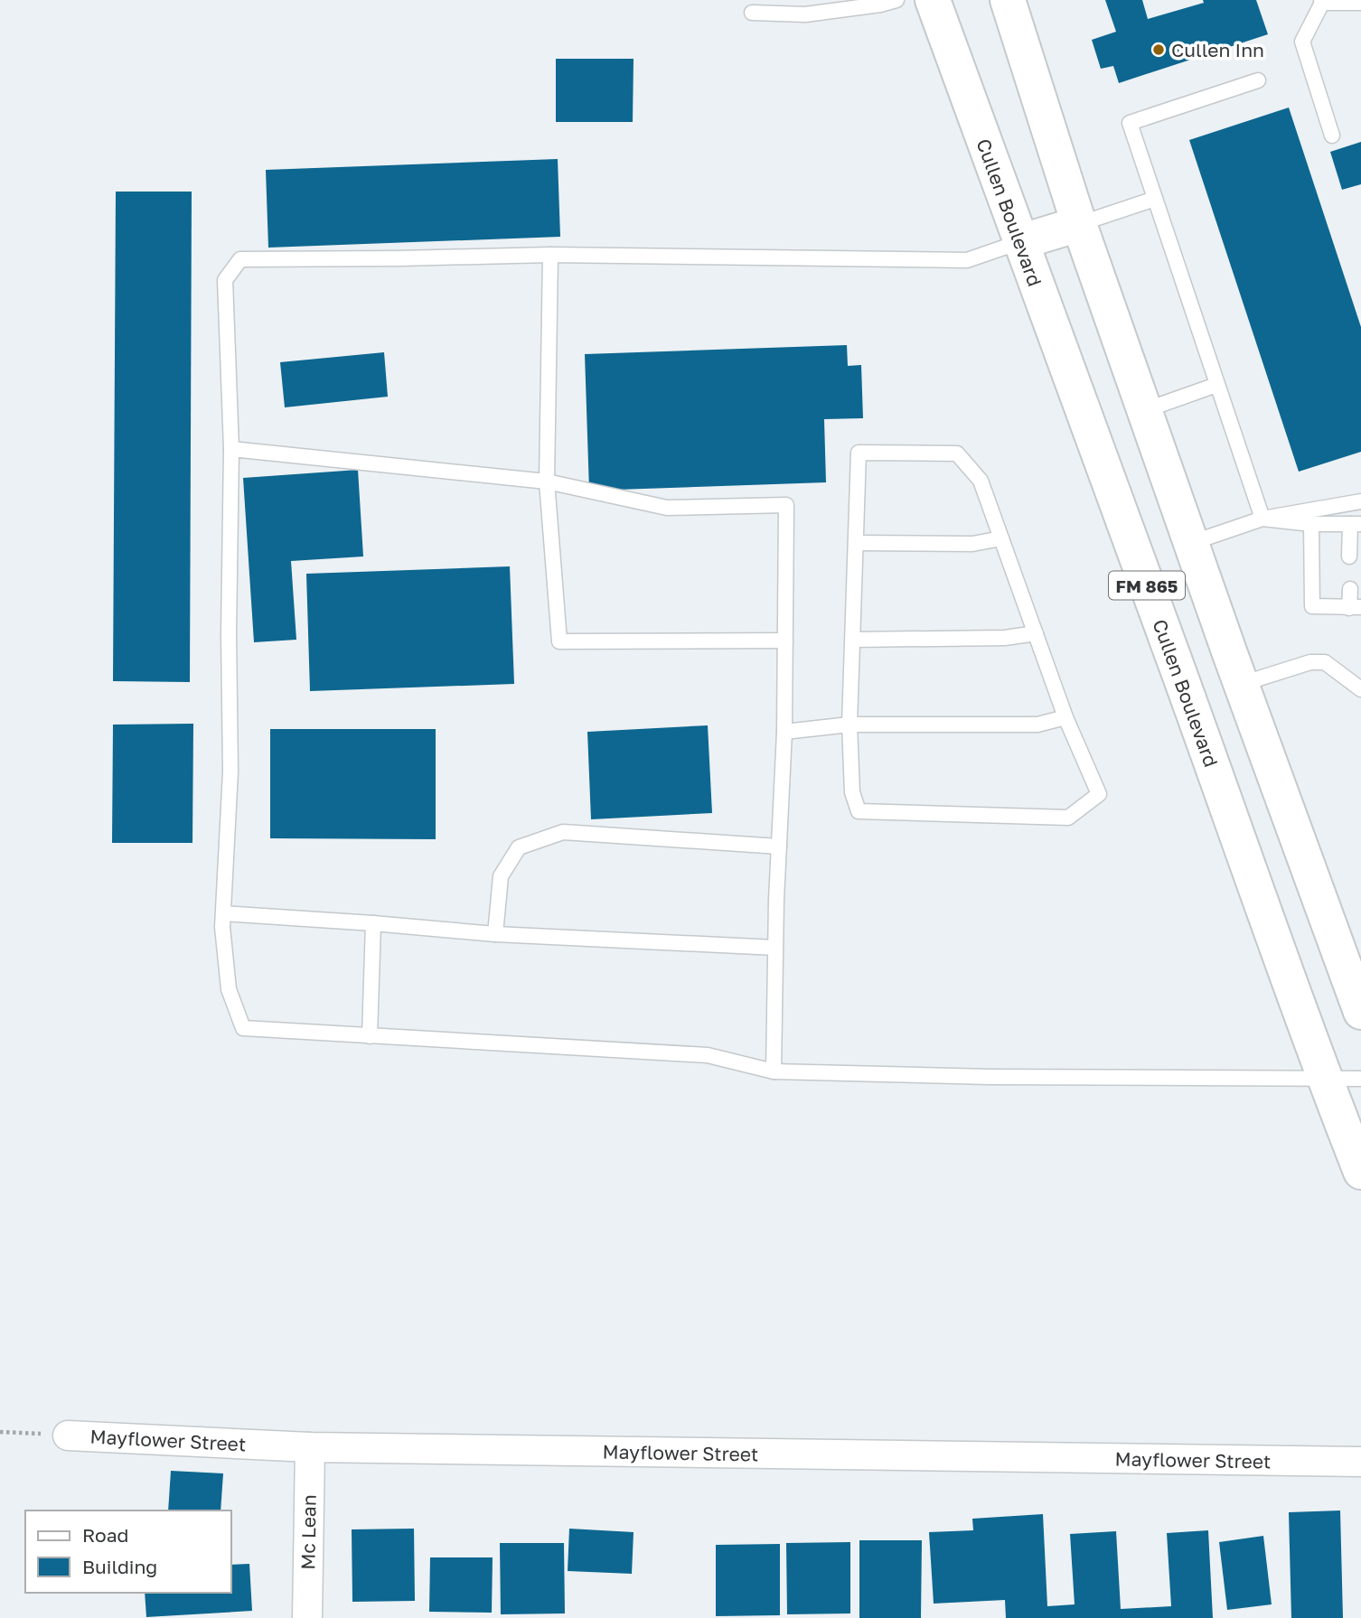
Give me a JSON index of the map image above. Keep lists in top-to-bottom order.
{
  "streets": {
    "main road": ["Cullen Boulevard", "FM 865"],
    "street": ["Mayflower Street", "Mc Lean"]
  },
  "crossings": [
    ["Mayflower Street", "Mc Lean"]
  ],
  "places": ["Cullen Inn"],
  "legend": ["Road", "Building"]
}
